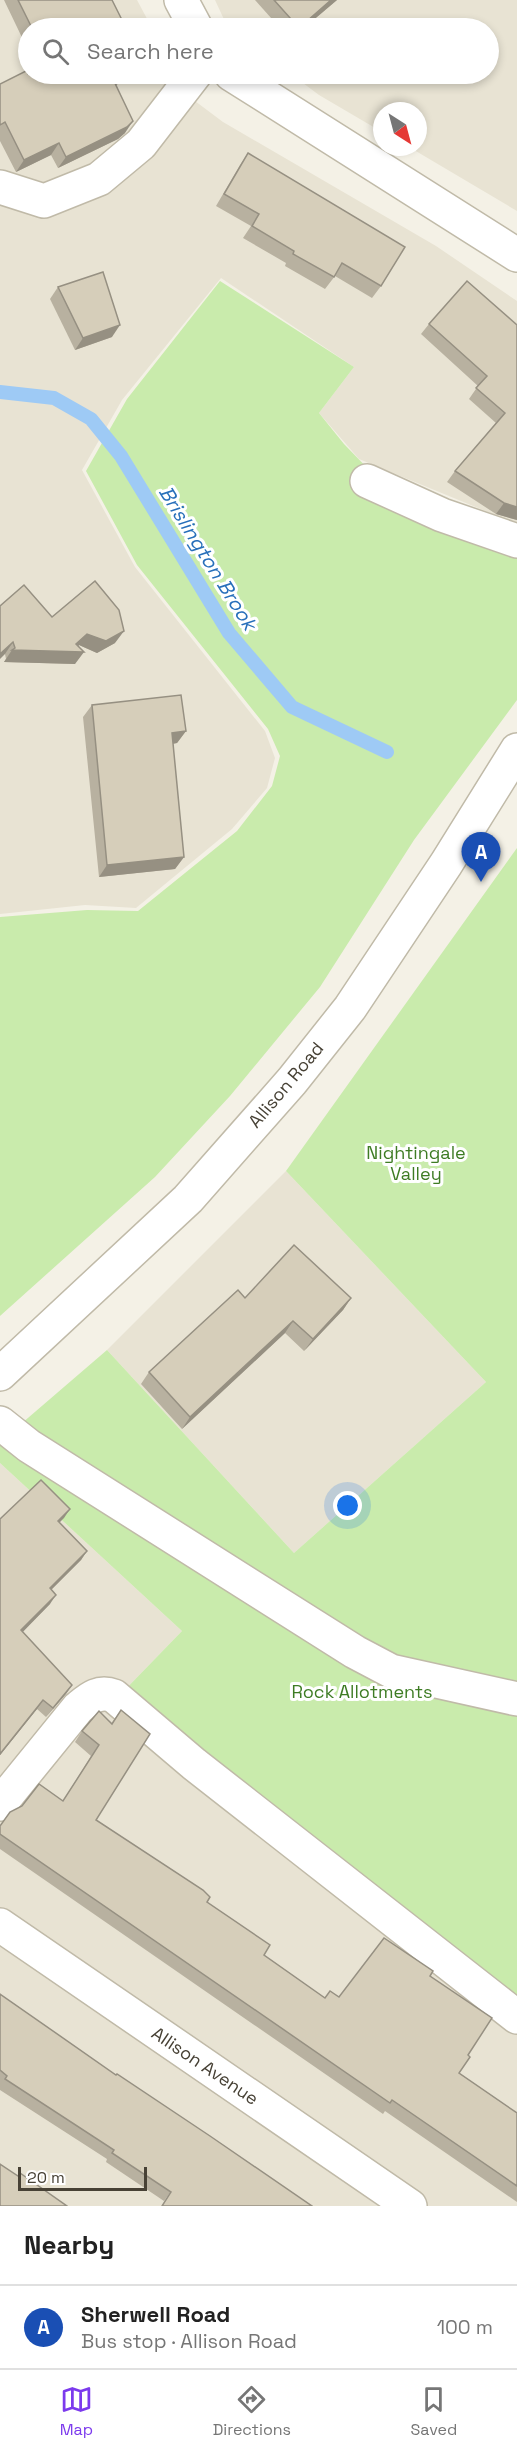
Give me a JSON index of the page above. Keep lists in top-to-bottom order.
{
  "streets": {
    "street": ["Allison Road", "Allison Avenue"]
  },
  "water": ["Brislington Brook"],
  "parks": ["Nightingale Valley", "Rock Allotments"],
  "scale_bar": "20 m",
  "north": "bottom right",
  "page": {
    "search": "Search here",
    "pins": "A",
    "scale": "20 m",
    "heading": "Nearby",
    "list": [
      {
        "mark": "A",
        "name": "Sherwell Road",
        "note": "Bus stop · Allison Road",
        "value": "100 m"
      }
    ],
    "nav": ["Map", "Directions", "Saved"]
  }
}
